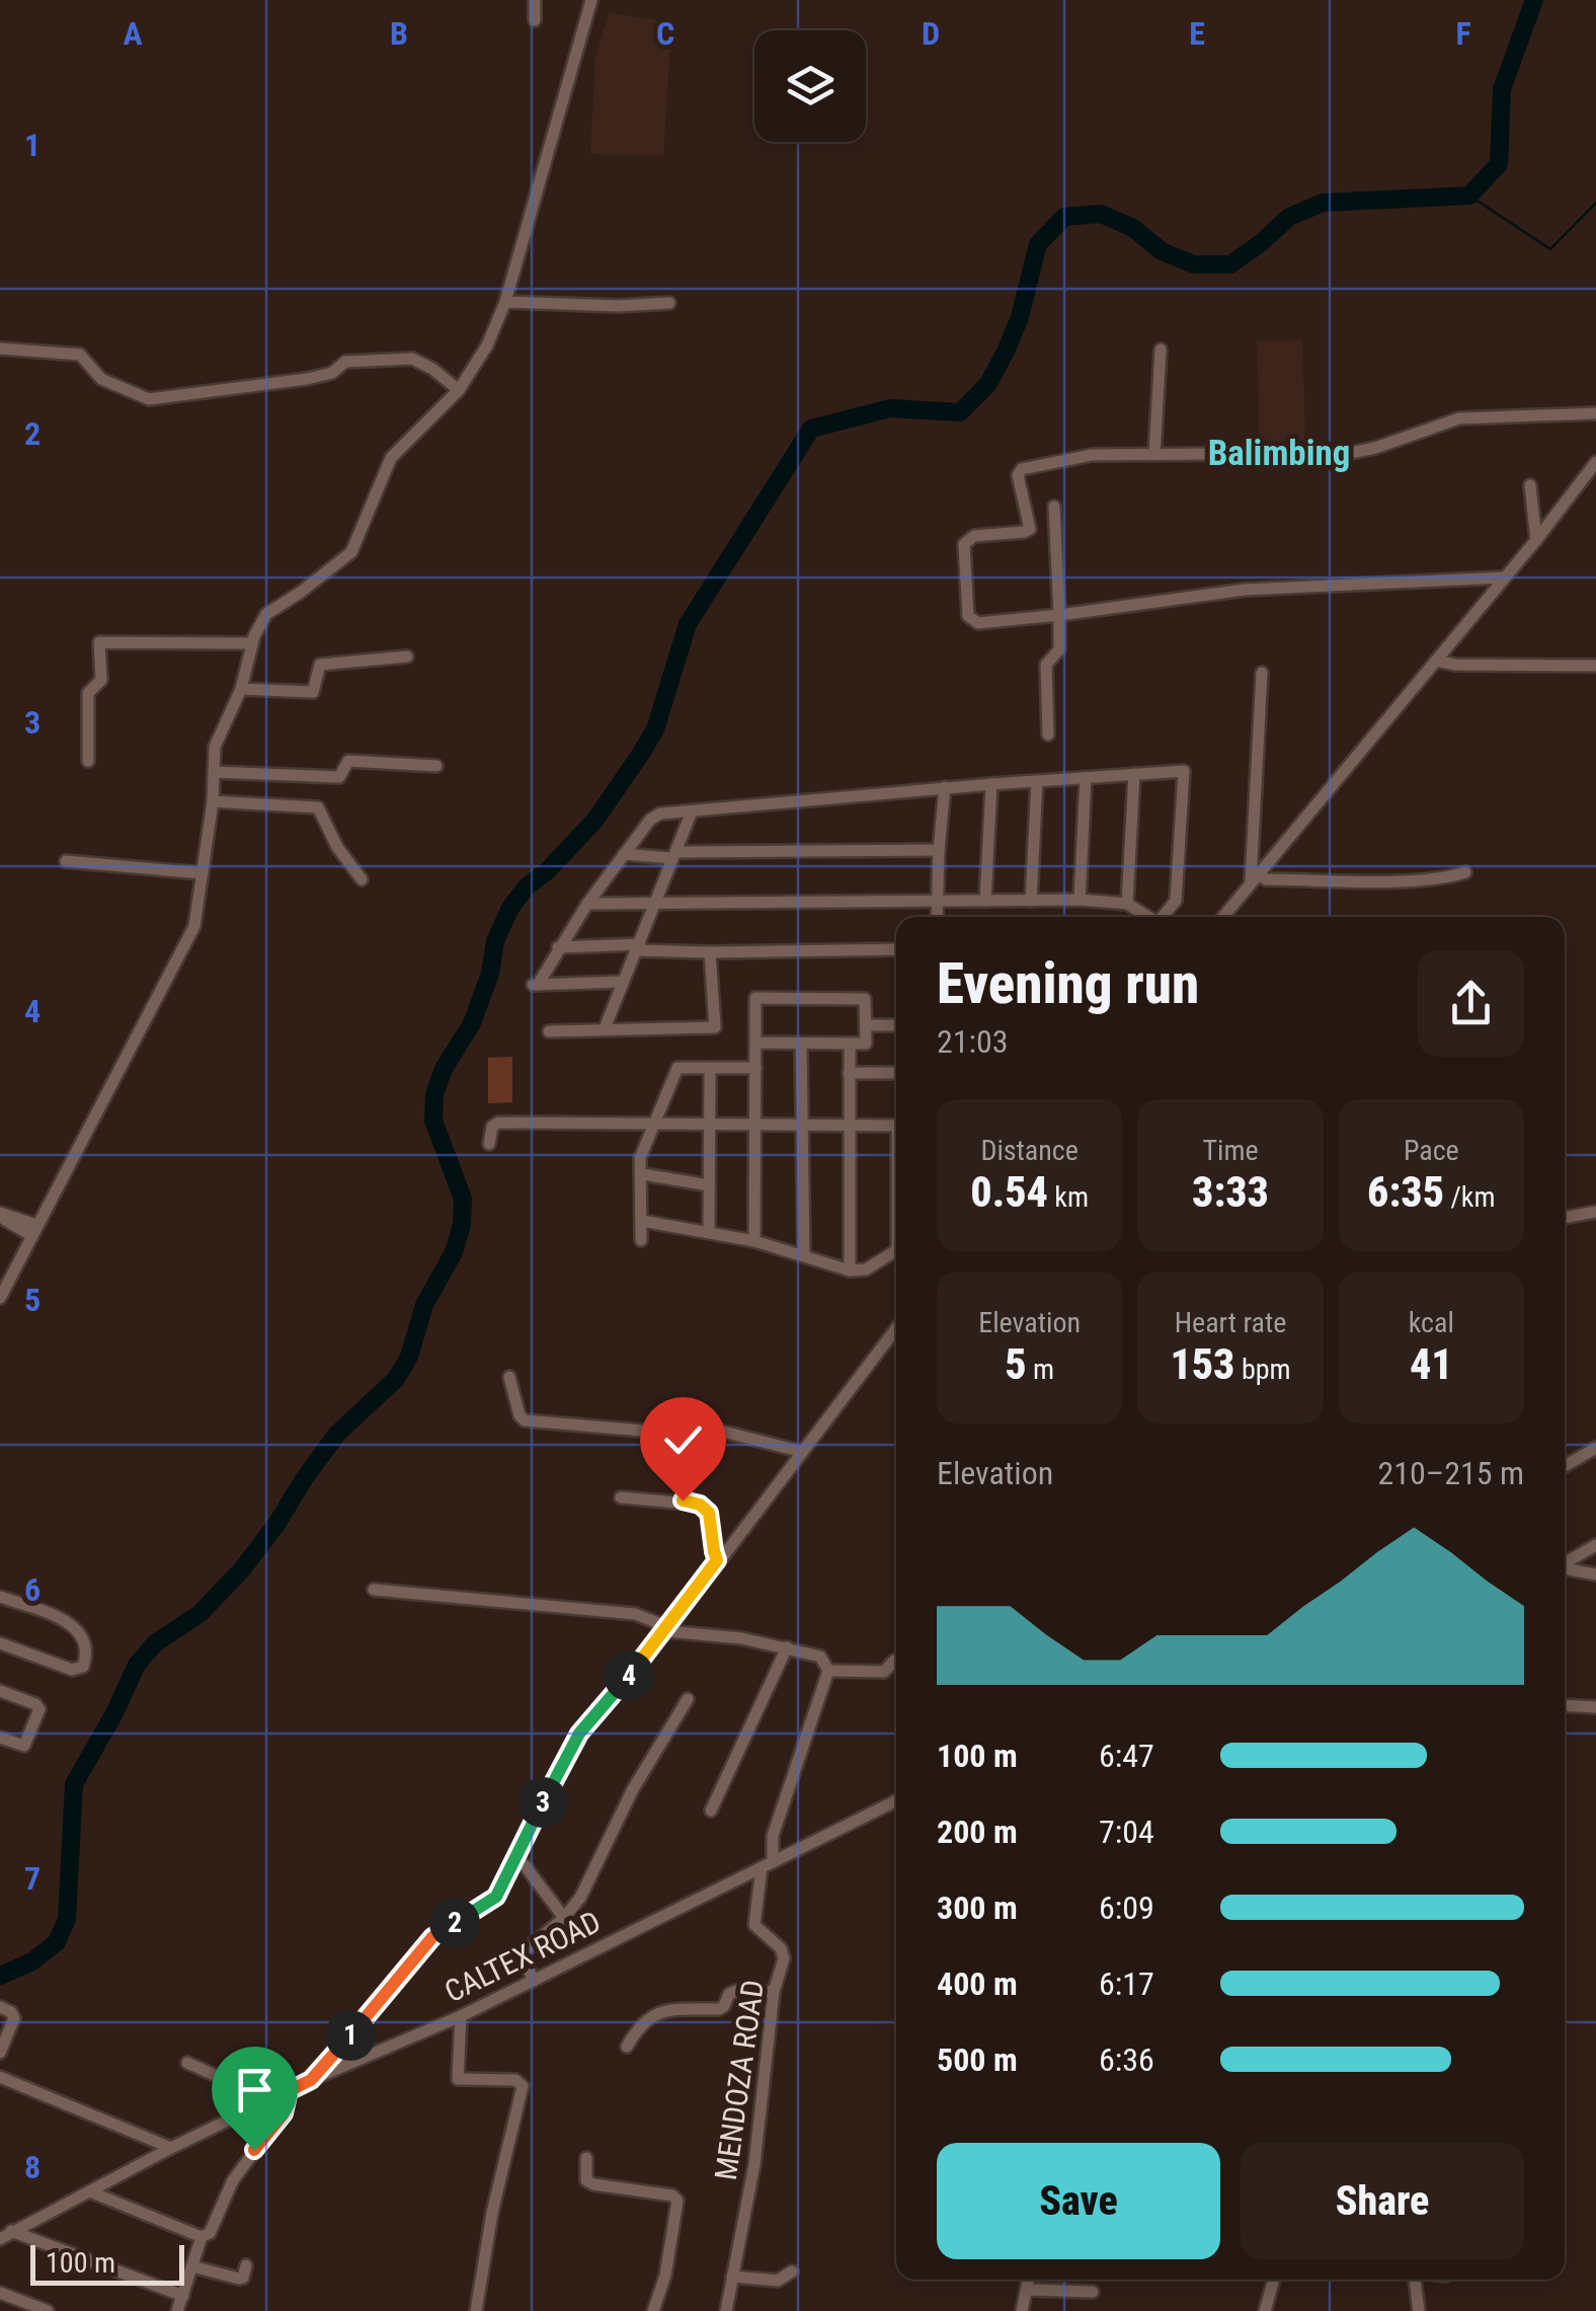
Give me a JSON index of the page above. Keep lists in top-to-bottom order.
{
  "streets": {
    "street": ["CALTEX ROAD", "MENDOZA ROAD"]
  },
  "crossings": [
    ["CALTEX ROAD", "MENDOZA ROAD"]
  ],
  "districts": ["Balimbing"],
  "scale_bar": "100 m",
  "page": {
    "heading": ["Evening run", "21:03"],
    "stats": [
      ["Distance", "0.54 km"],
      ["Time", "3:33"],
      ["Pace", "6:35 /km"],
      ["Elevation", "5 m"],
      ["Heart rate", "153 bpm"],
      ["kcal", "41"]
    ],
    "chart": ["Elevation", "210–215 m"],
    "pins": [
      "4",
      "3",
      "2",
      "1"
    ],
    "list": [
      {
        "name": "100 m",
        "note": "6:47"
      },
      {
        "name": "200 m",
        "note": "7:04"
      },
      {
        "name": "300 m",
        "note": "6:09"
      },
      {
        "name": "400 m",
        "note": "6:17"
      },
      {
        "name": "500 m",
        "note": "6:36"
      }
    ],
    "buttons": ["Save", "Share"],
    "scale": "100 m"
  },
  "grid": {
    "columns": [
      "A",
      "B",
      "C",
      "D",
      "E",
      "F"
    ],
    "rows": [
      "1",
      "2",
      "3",
      "4",
      "5",
      "6",
      "7",
      "8"
    ]
  }
}
